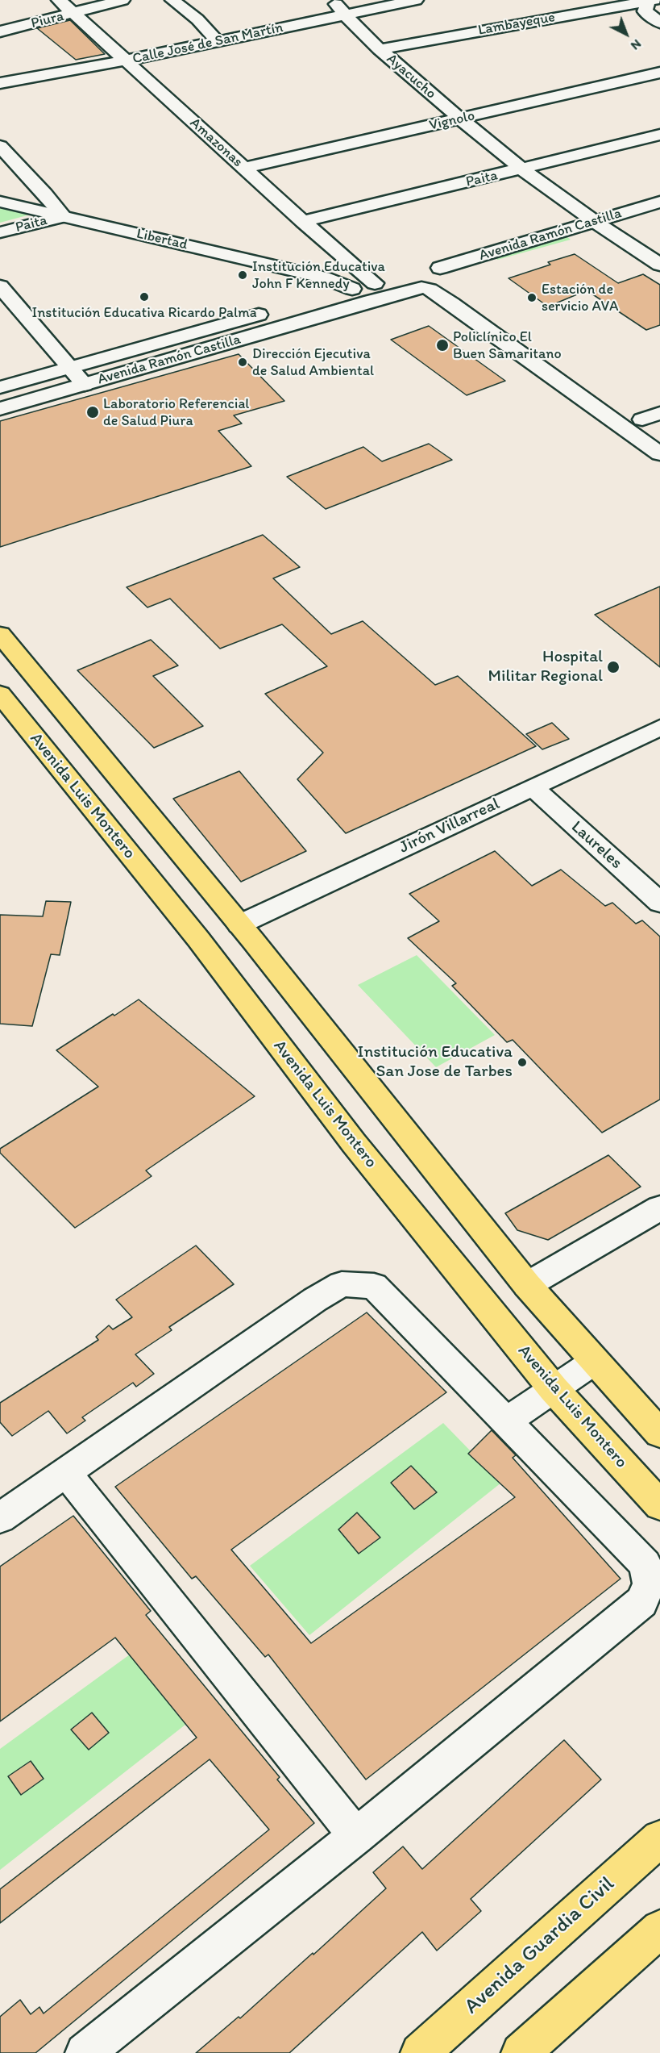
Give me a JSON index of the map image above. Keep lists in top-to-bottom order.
{
  "streets": {
    "main road": ["Avenida Luis Montero", "Avenida Guardia Civil"],
    "street": [
      "Piura",
      "Lambayeque",
      "Calle José de San Martín",
      "Ayacucho",
      "Vignolo",
      "Amazonas",
      "Paita",
      "Avenida Ramón Castilla",
      "Libertad",
      "Jirón Villarreal",
      "Laureles"
    ]
  },
  "crossings": [
    ["Piura", "Amazonas"],
    ["Lambayeque", "Ayacucho"],
    ["Calle José de San Martín", "Ayacucho"],
    ["Calle José de San Martín", "Amazonas"],
    ["Ayacucho", "Vignolo"],
    ["Ayacucho", "Paita"],
    ["Ayacucho", "Avenida Ramón Castilla"],
    ["Vignolo", "Amazonas"],
    ["Amazonas", "Paita"],
    ["Paita", "Libertad"],
    ["Jirón Villarreal", "Laureles"]
  ],
  "places": [
    "Institución Educativa John F Kennedy",
    "Institución Educativa Ricardo Palma",
    "Estación de servicio AVA",
    "Policlínico El Buen Samaritano",
    "Dirección Ejecutiva de Salud Ambiental",
    "Laboratorio Referencial de Salud Piura",
    "Hospital Militar Regional",
    "Institución Educativa San Jose de Tarbes"
  ],
  "north": "bottom right"
}
